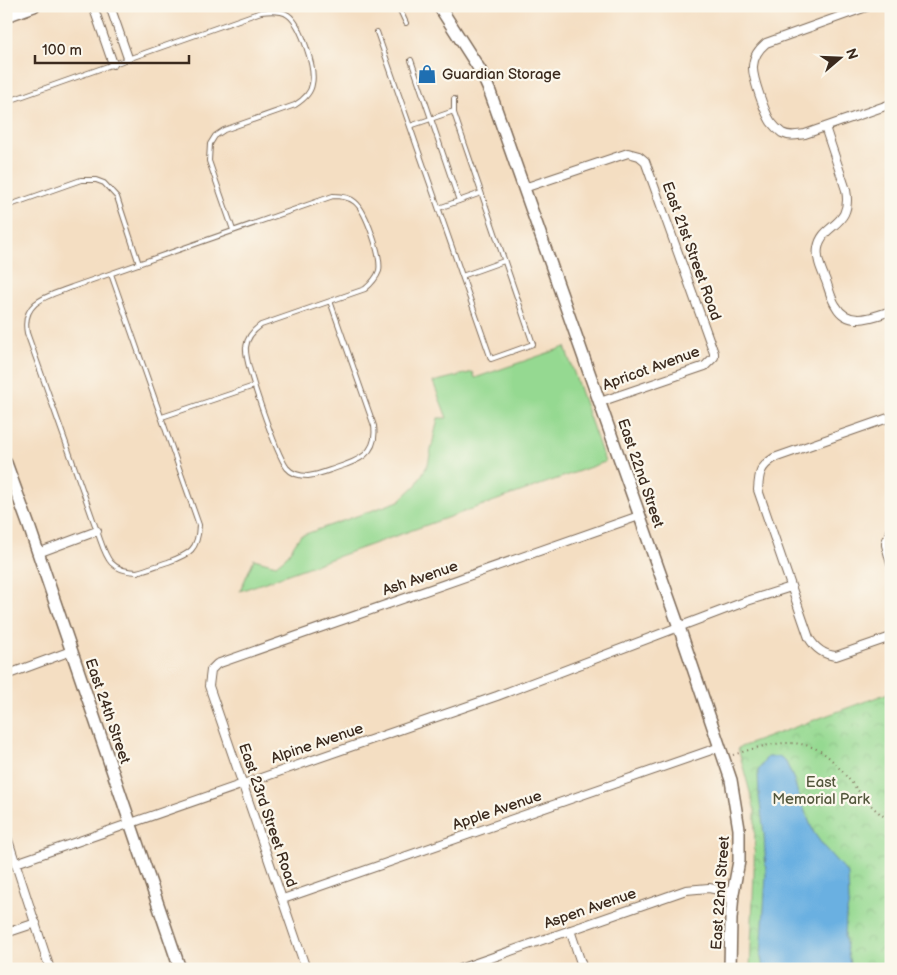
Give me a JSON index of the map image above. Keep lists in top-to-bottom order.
{
  "streets": {
    "street": [
      "East 21st Street Road",
      "Apricot Avenue",
      "East 22nd Street",
      "Ash Avenue",
      "East 24th Street",
      "Alpine Avenue",
      "Apple Avenue",
      "East 23rd Street Road",
      "Aspen Avenue"
    ]
  },
  "crossings": [
    ["East 21st Street Road", "Apricot Avenue"],
    ["East 21st Street Road", "East 22nd Street"],
    ["Apricot Avenue", "East 22nd Street"],
    ["East 22nd Street", "Ash Avenue"],
    ["East 22nd Street", "Alpine Avenue"],
    ["East 22nd Street", "Apple Avenue"],
    ["East 22nd Street", "Aspen Avenue"],
    ["Ash Avenue", "East 23rd Street Road"],
    ["East 24th Street", "Alpine Avenue"],
    ["Alpine Avenue", "East 23rd Street Road"],
    ["Apple Avenue", "East 23rd Street Road"]
  ],
  "parks": ["East Memorial Park"],
  "places": {
    "shop": ["Guardian Storage"]
  },
  "scale_bar": "100 m",
  "north": "right"
}
